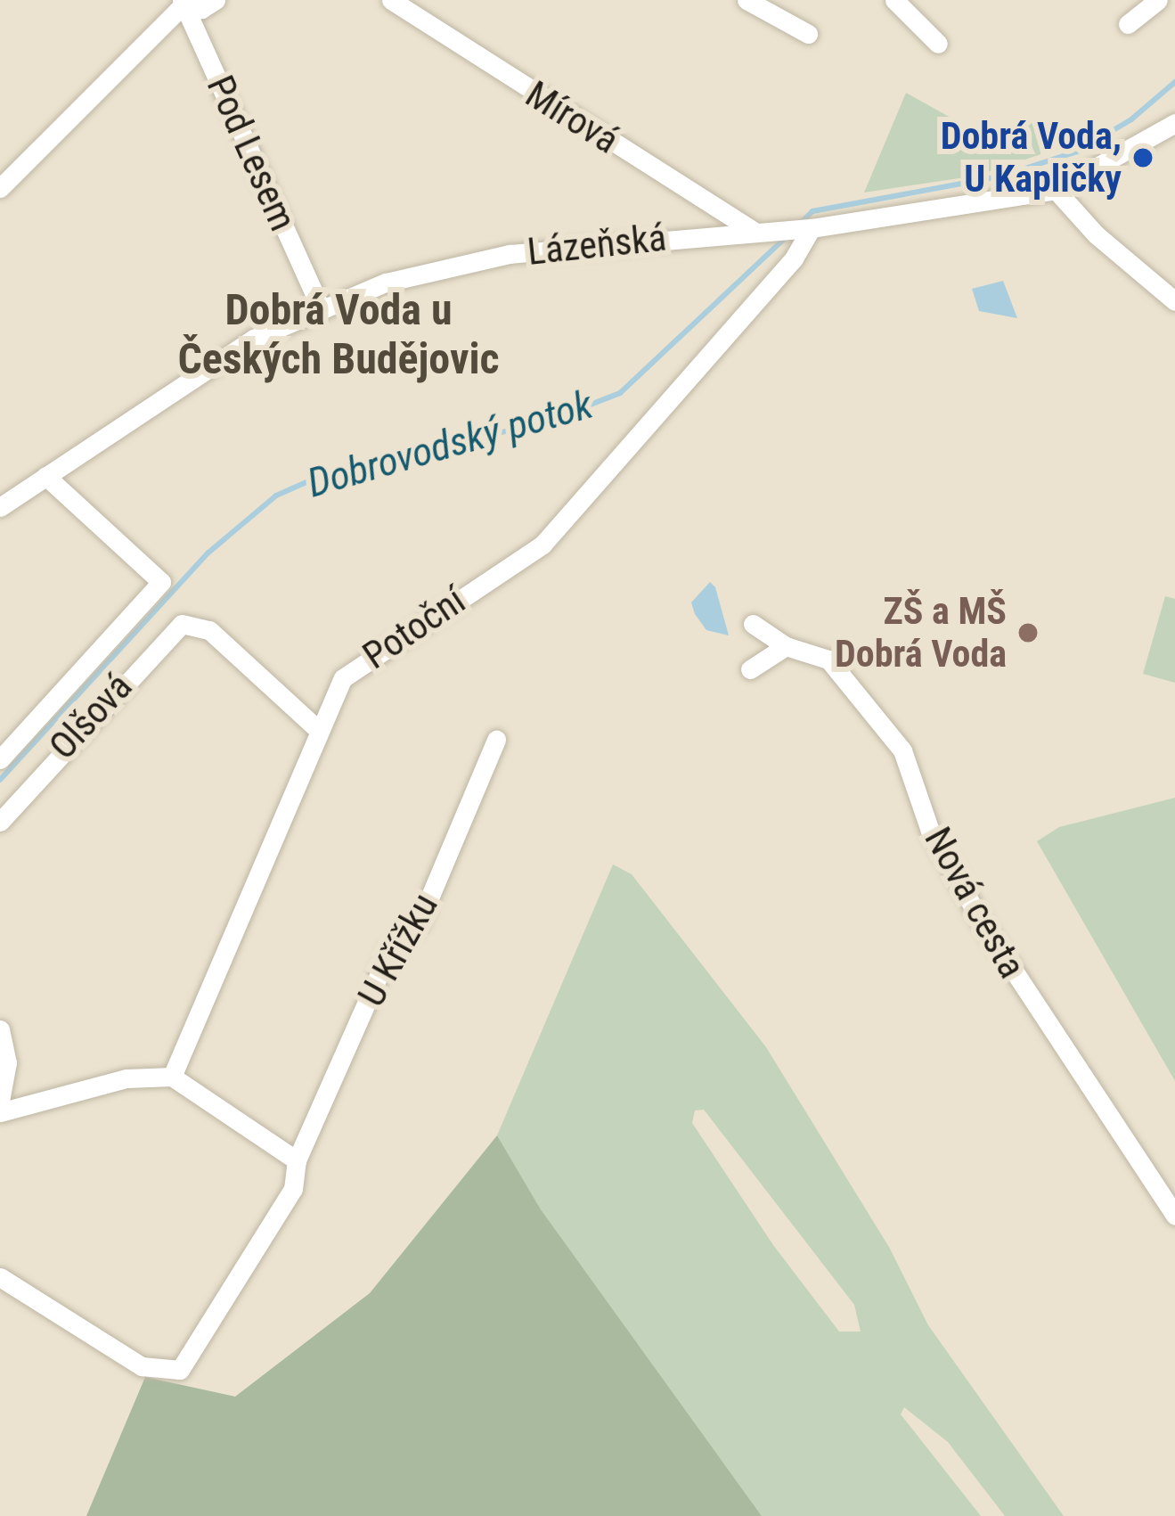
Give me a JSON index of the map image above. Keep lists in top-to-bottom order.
{
  "streets": {
    "street": [
      "Mírová",
      "Pod Lesem",
      "Lázeňská",
      "Potoční",
      "Olšová",
      "Nová cesta",
      "U Křížku"
    ]
  },
  "crossings": [
    ["Mírová", "Lázeňská"],
    ["Pod Lesem", "Lázeňská"],
    ["Lázeňská", "Potoční"],
    ["Potoční", "Olšová"]
  ],
  "districts": ["Dobrá Voda u Českých Budějovic"],
  "water": ["Dobrovodský potok"],
  "places": ["Dobrá Voda, U Kapličky", "ZŠ a MŠ Dobrá Voda"]
}
